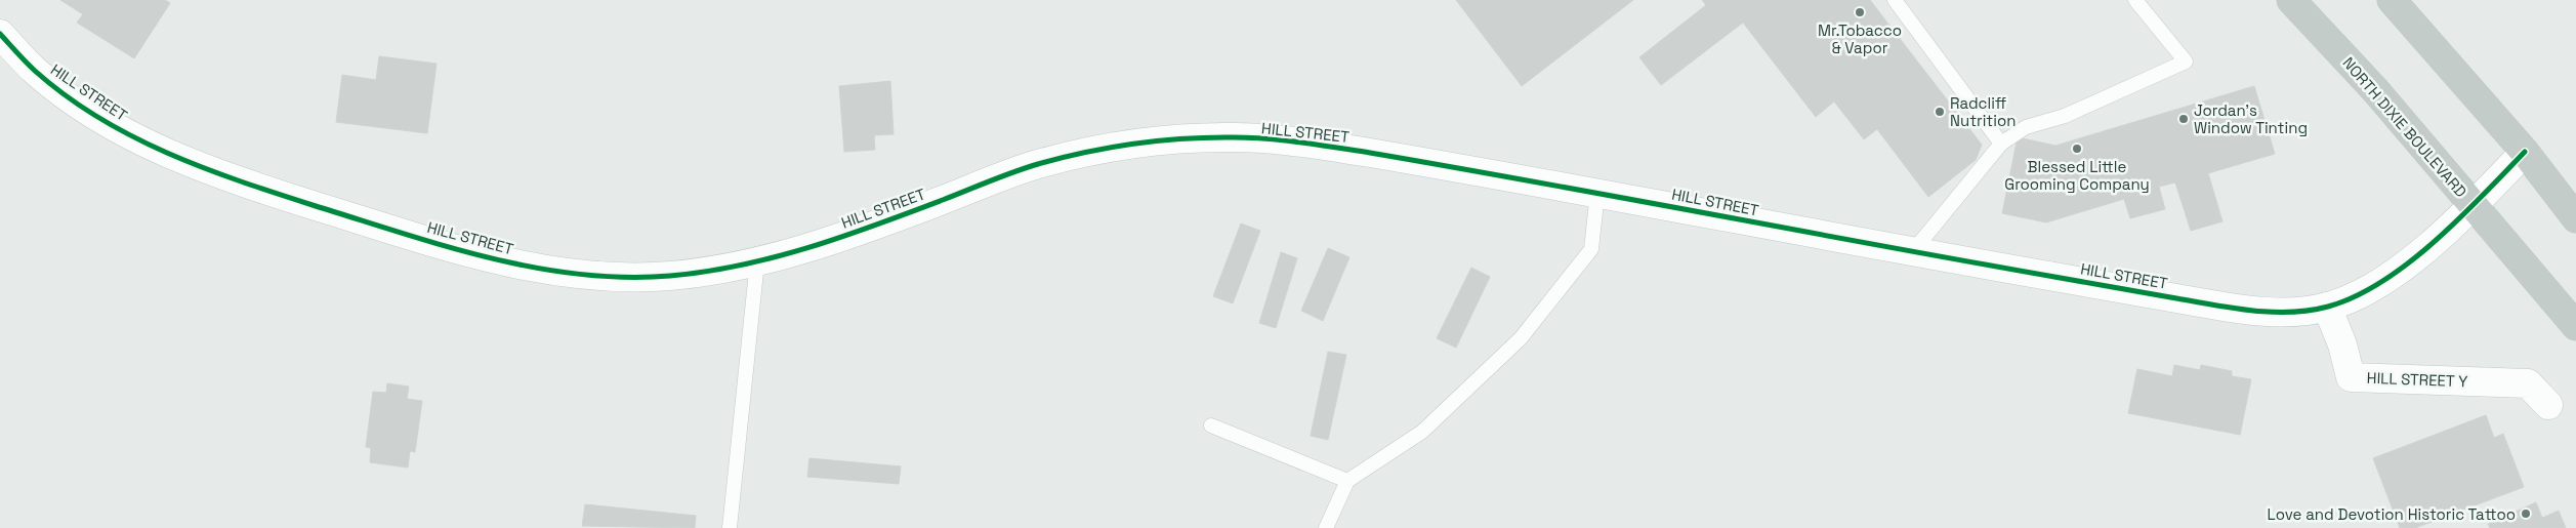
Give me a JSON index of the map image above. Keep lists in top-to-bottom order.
{
  "streets": {
    "highway": ["NORTH DIXIE BOULEVARD"],
    "street": ["HILL STREET", "HILL STREET Y"]
  },
  "crossings": [
    ["HILL STREET", "NORTH DIXIE BOULEVARD"],
    ["HILL STREET", "HILL STREET Y"]
  ],
  "places": [
    "Mr.Tobacco & Vapor",
    "Radcliff Nutrition",
    "Jordan's Window Tinting",
    "Blessed Little Grooming Company",
    "Love and Devotion Historic Tattoo"
  ]
}
